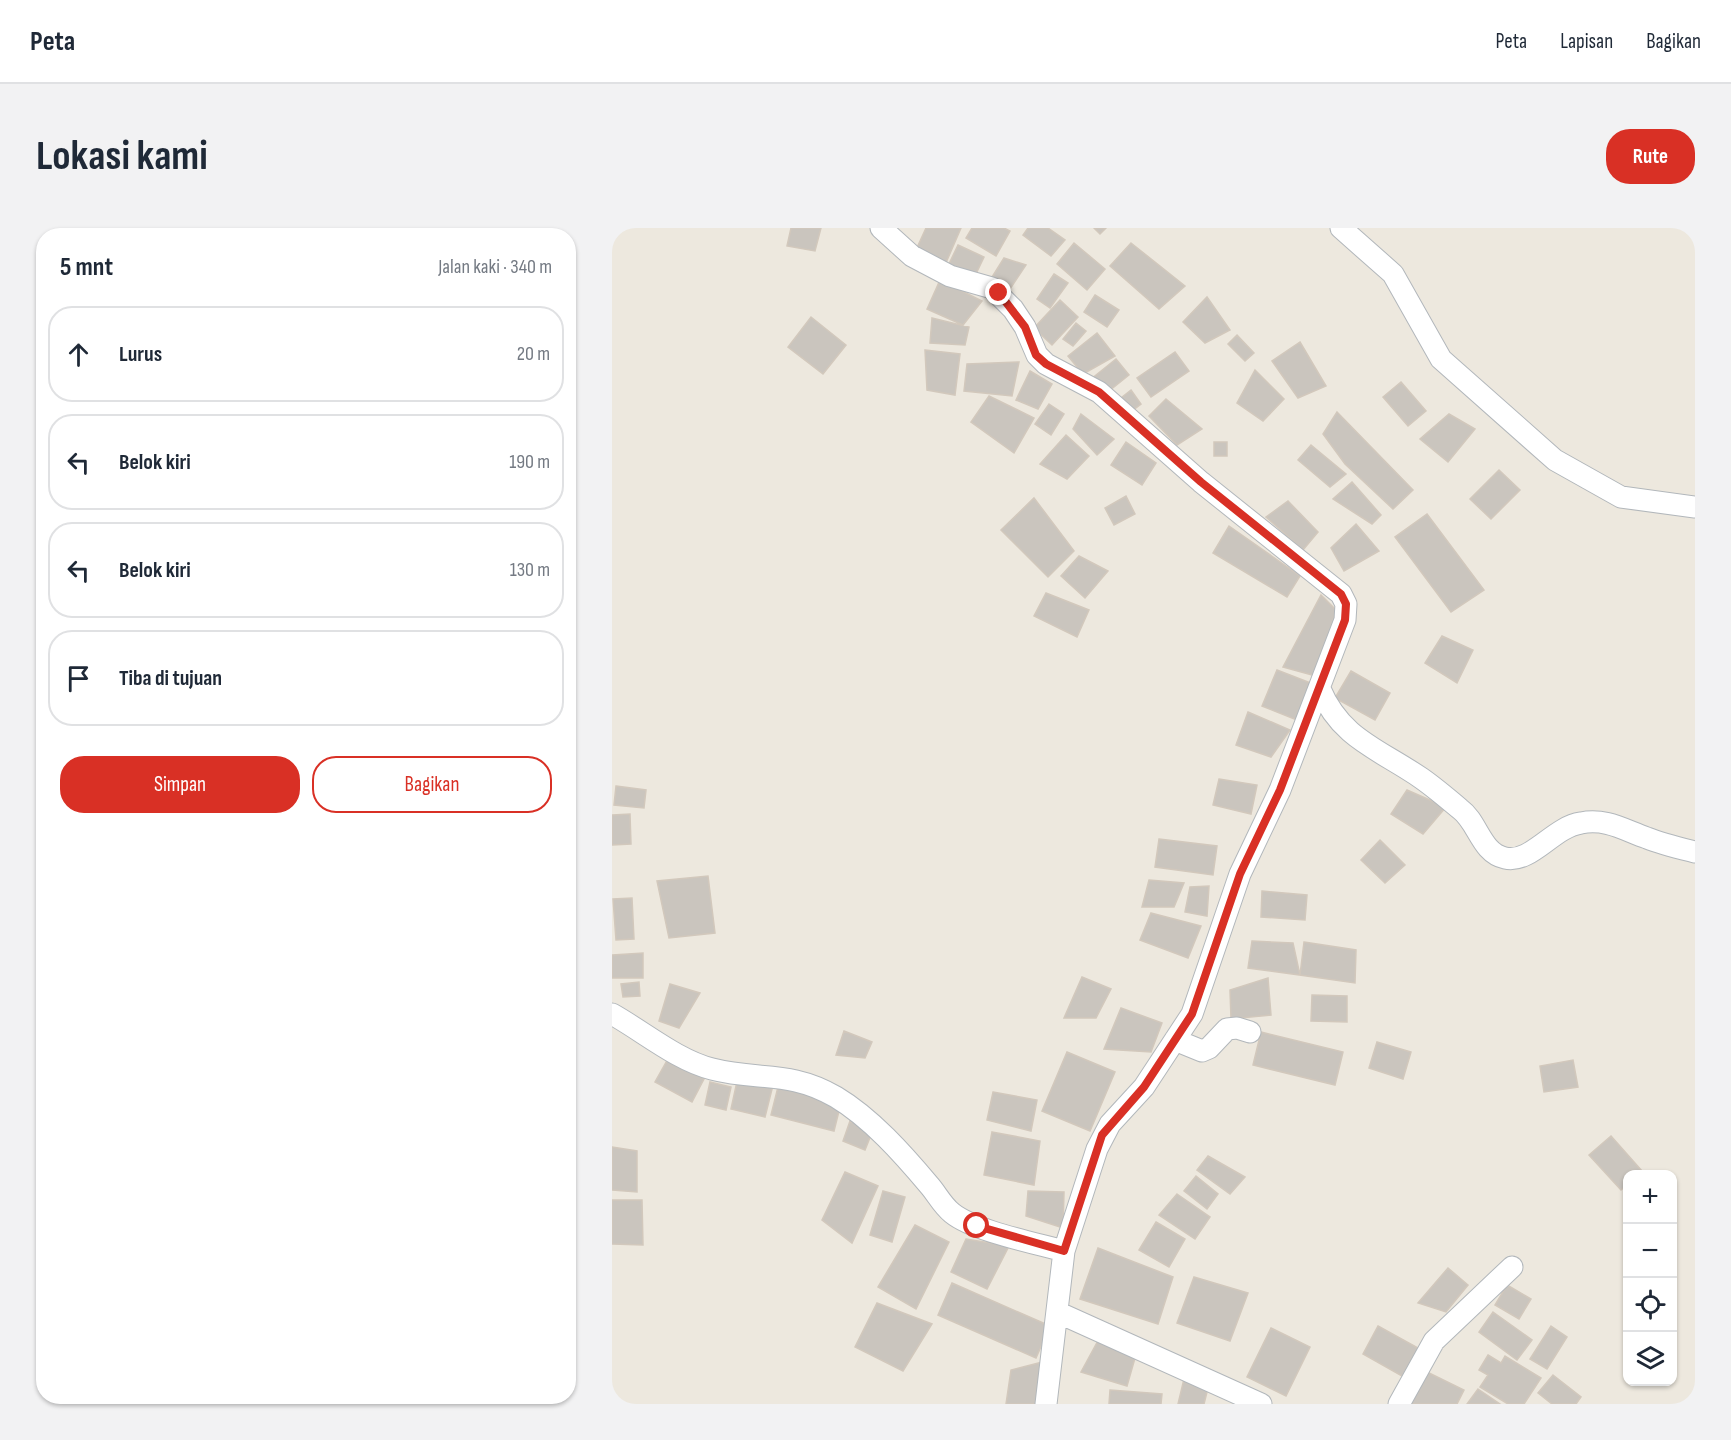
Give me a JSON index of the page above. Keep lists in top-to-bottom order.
{
  "page": {
    "header": "Peta",
    "nav": ["Peta", "Lapisan", "Bagikan"],
    "buttons": [
      "Rute",
      ["Simpan", "Bagikan"]
    ],
    "title": "Lokasi kami",
    "heading": ["5 mnt", "Jalan kaki · 340 m"],
    "list": [
      ["Lurus", "20 m"],
      ["Belok kiri", "190 m"],
      ["Belok kiri", "130 m"],
      "Tiba di tujuan"
    ],
    "map_buttons": ["+", "−"]
  }
}
